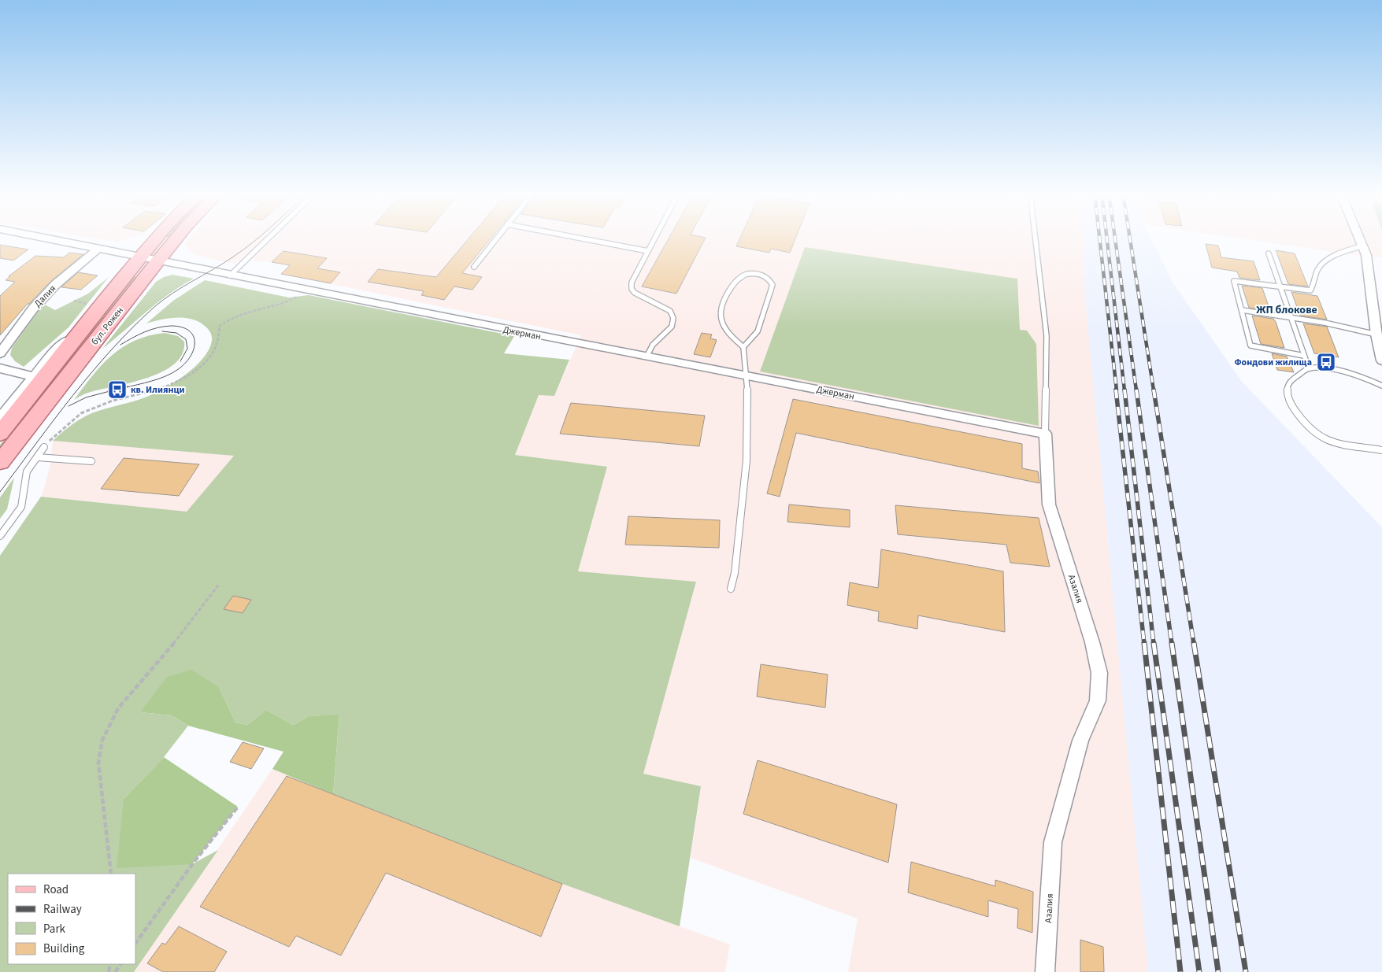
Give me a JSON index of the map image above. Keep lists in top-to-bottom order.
{
  "streets": {
    "main road": ["бул. Рожен"],
    "street": ["Далия", "Джерман", "Азалия"]
  },
  "crossings": [
    ["Далия", "Джерман"],
    ["бул. Рожен", "Джерман"],
    ["Джерман", "Азалия"]
  ],
  "districts": ["ЖП блокове"],
  "places": {
    "bus stop": ["Фондови жилища", "кв. Илиянци"]
  },
  "legend": [
    "Road",
    "Railway",
    "Park",
    "Building"
  ]
}
